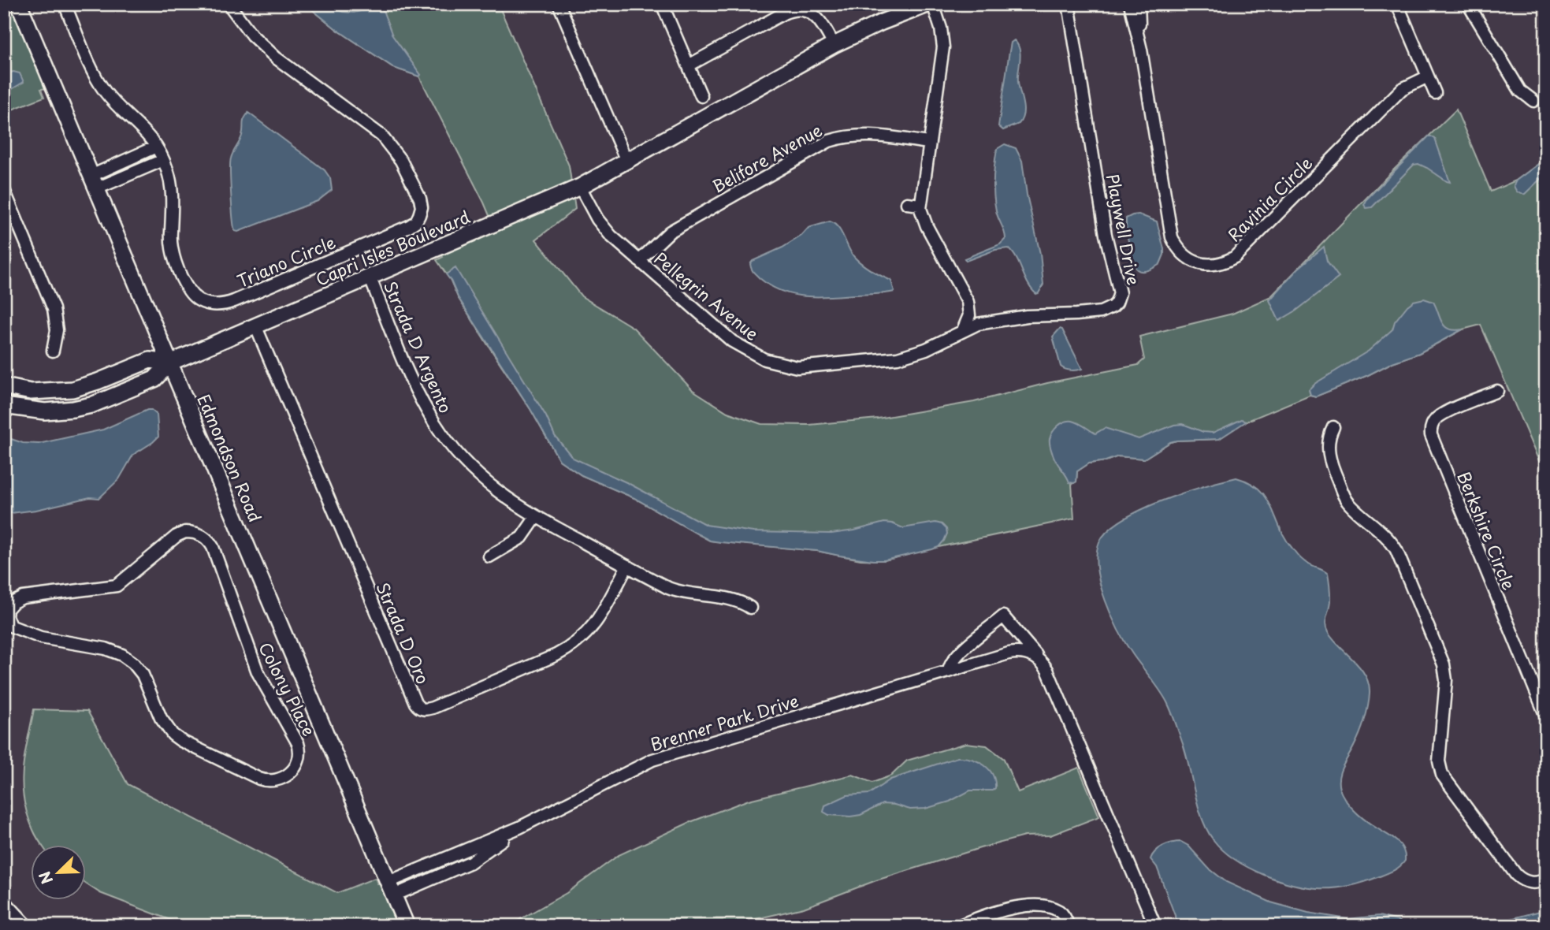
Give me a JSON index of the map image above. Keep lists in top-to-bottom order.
{
  "streets": {
    "street": [
      "Belifore Avenue",
      "Ravinia Circle",
      "Playwell Drive",
      "Capri Isles Boulevard",
      "Triano Circle",
      "Pellegrin Avenue",
      "Strada D Argento",
      "Edmondson Road",
      "Berkshire Circle",
      "Strada D Oro",
      "Colony Place",
      "Brenner Park Drive"
    ]
  },
  "crossings": [
    ["Belifore Avenue", "Pellegrin Avenue"],
    ["Playwell Drive", "Pellegrin Avenue"],
    ["Capri Isles Boulevard", "Pellegrin Avenue"],
    ["Capri Isles Boulevard", "Strada D Argento"],
    ["Capri Isles Boulevard", "Edmondson Road"],
    ["Capri Isles Boulevard", "Strada D Oro"],
    ["Strada D Argento", "Strada D Oro"],
    ["Edmondson Road", "Brenner Park Drive"]
  ],
  "north": "bottom left"
}
